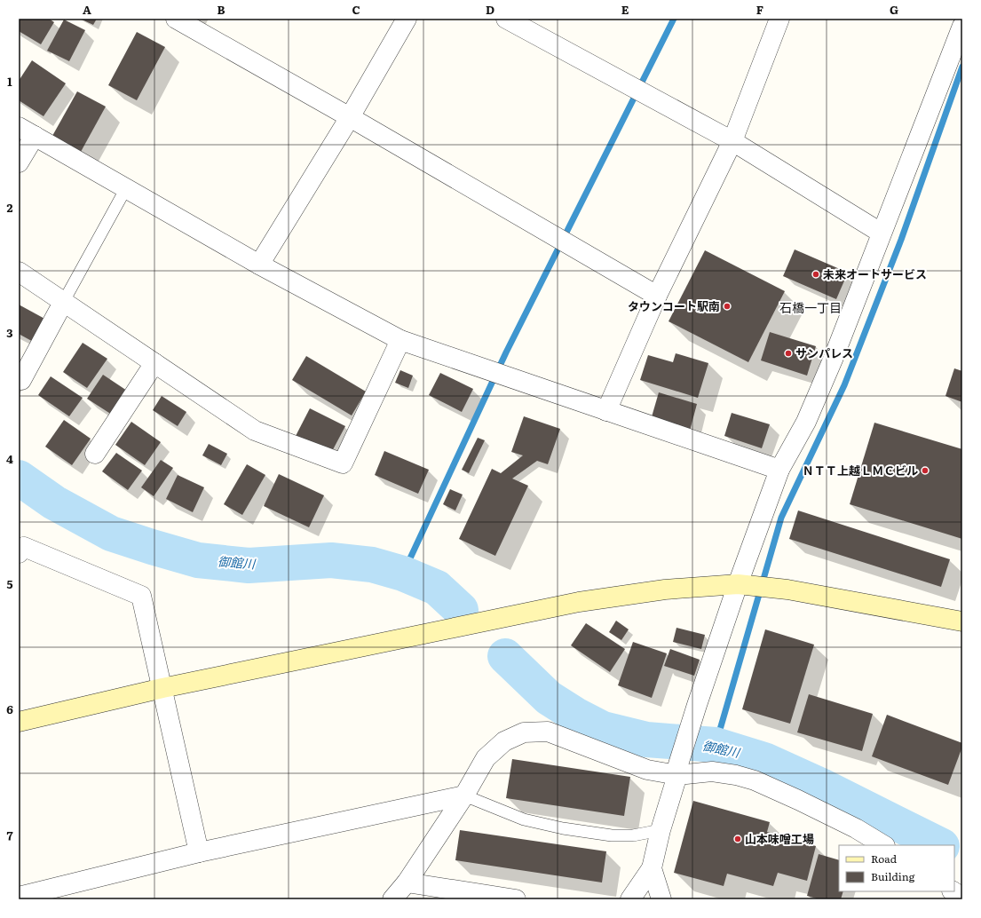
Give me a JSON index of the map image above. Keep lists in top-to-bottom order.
{
  "districts": ["石橋一丁目"],
  "water": ["御館川"],
  "places": [
    "未来オートサービス",
    "タウンコート駅南",
    "サンパレス",
    "ＮＴＴ上越ＬＭＣビル",
    "山本味噌工場"
  ],
  "legend": ["Road", "Building"],
  "grid": {
    "columns": [
      "A",
      "B",
      "C",
      "D",
      "E",
      "F",
      "G"
    ],
    "rows": [
      "1",
      "2",
      "3",
      "4",
      "5",
      "6",
      "7"
    ]
  }
}
